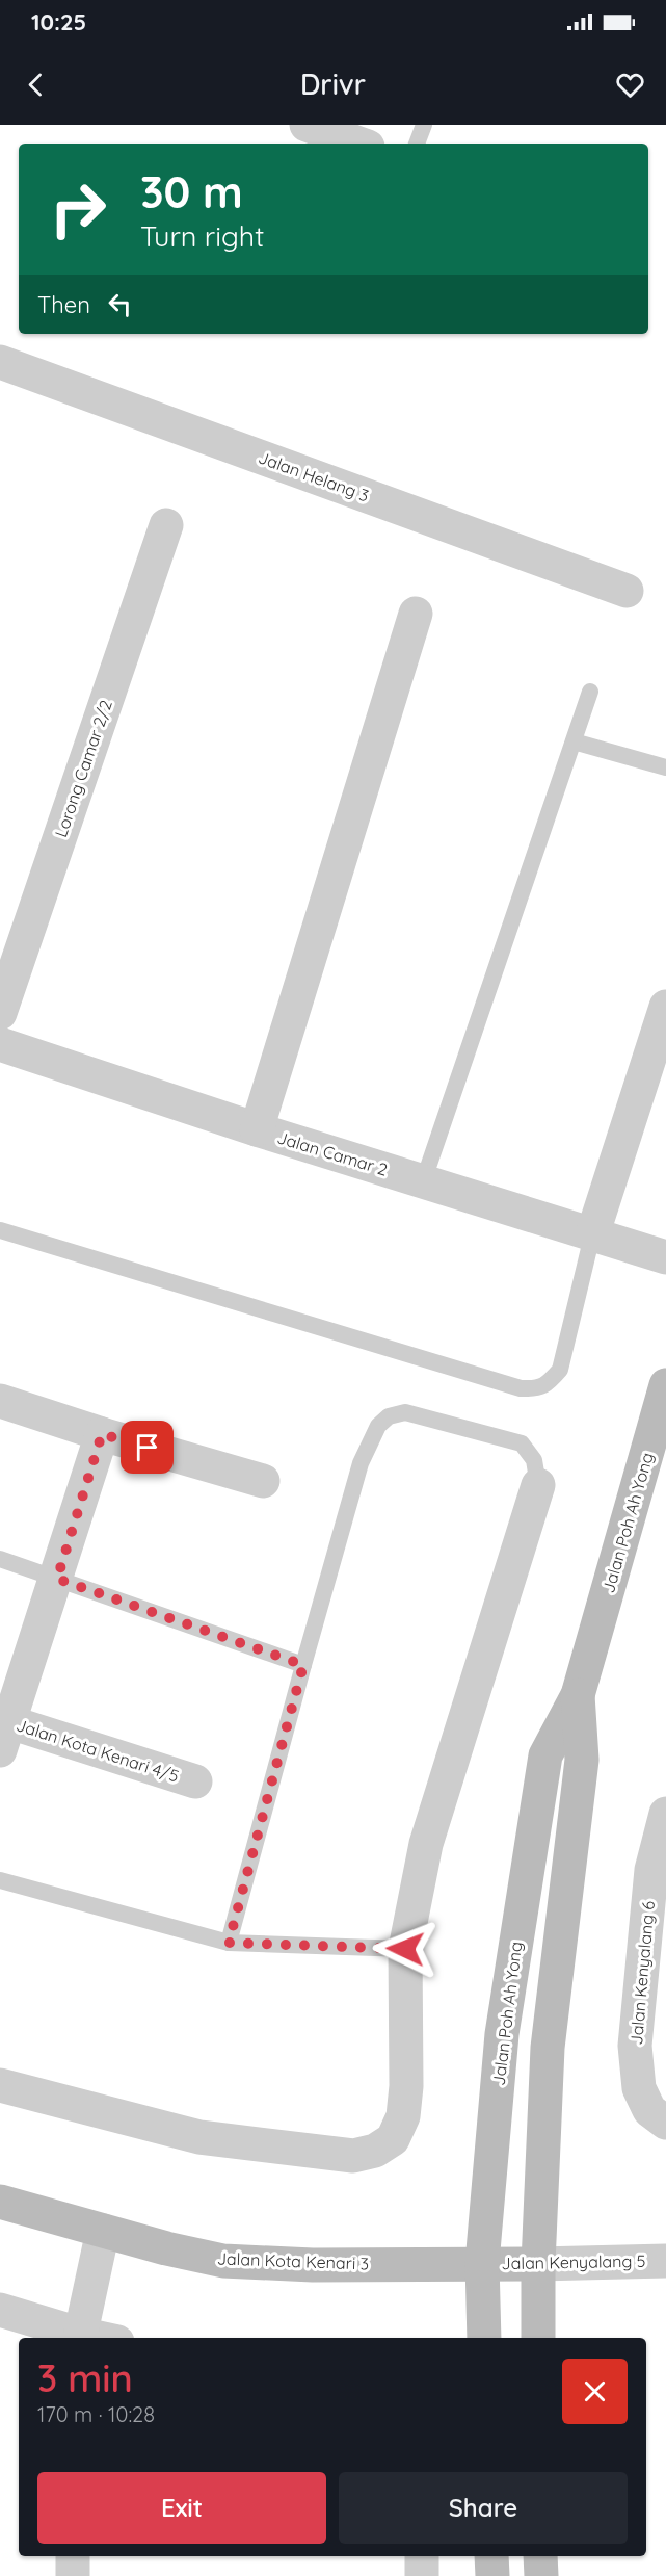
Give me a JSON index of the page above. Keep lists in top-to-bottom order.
{
  "streets": {
    "main road": ["Jalan Poh Ah Yong", "Jalan Kota Kenari 3", "Jalan Kenyalang 5"],
    "street": [
      "Jalan Helang 3",
      "Lorong Camar 2/2",
      "Jalan Camar 2",
      "Jalan Kota Kenari 4/5",
      "Jalan Kenyalang 6"
    ]
  },
  "crossings": [
    ["Jalan Poh Ah Yong", "Jalan Kota Kenari 3"],
    ["Jalan Poh Ah Yong", "Jalan Kenyalang 5"],
    ["Jalan Kota Kenari 3", "Jalan Kenyalang 5"]
  ],
  "page": {
    "status": "10:25",
    "header": "Drivr",
    "turn": ["30 m", "Turn right"],
    "then": "Then",
    "heading": ["3 min", "170 m · 10:28"],
    "buttons": ["Exit", "Share"]
  }
}
